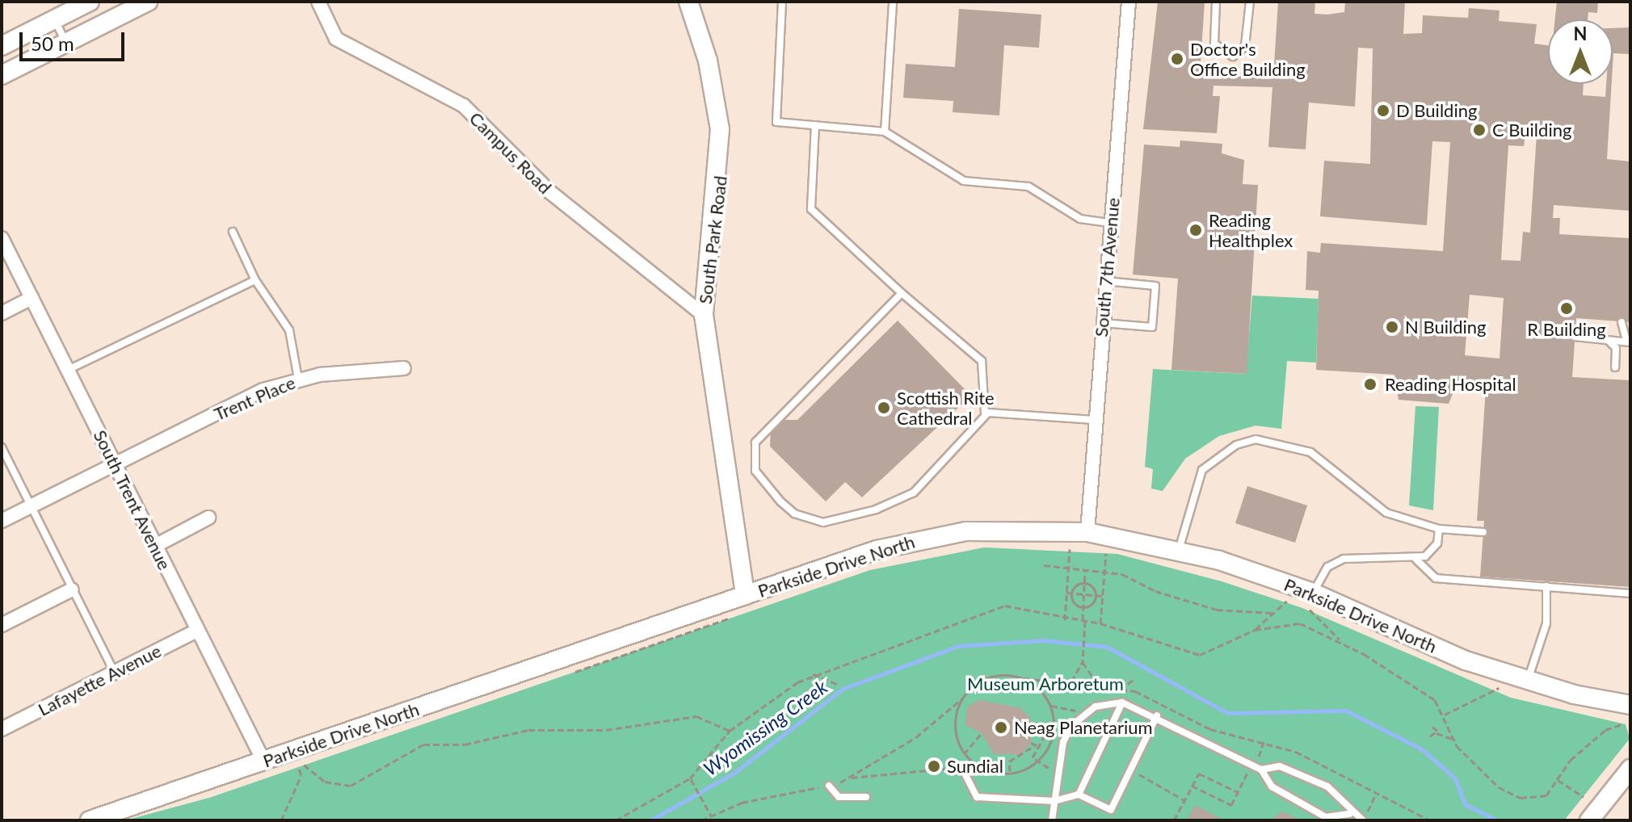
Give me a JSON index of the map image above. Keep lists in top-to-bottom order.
{
  "streets": {
    "street": [
      "Campus Road",
      "South Park Road",
      "South 7th Avenue",
      "Trent Place",
      "South Trent Avenue",
      "Parkside Drive North",
      "Lafayette Avenue"
    ]
  },
  "crossings": [
    ["Campus Road", "South Park Road"],
    ["South Park Road", "Parkside Drive North"],
    ["South 7th Avenue", "Parkside Drive North"],
    ["Trent Place", "South Trent Avenue"],
    ["South Trent Avenue", "Parkside Drive North"],
    ["South Trent Avenue", "Lafayette Avenue"]
  ],
  "water": ["Wyomissing Creek"],
  "parks": ["Museum Arboretum"],
  "places": [
    "Doctor's Office Building",
    "D Building",
    "C Building",
    "Reading Healthplex",
    "R Building",
    "N Building",
    "Reading Hospital",
    "Scottish Rite Cathedral",
    "Neag Planetarium",
    "Sundial"
  ],
  "scale_bar": "50 m",
  "north": "top"
}
